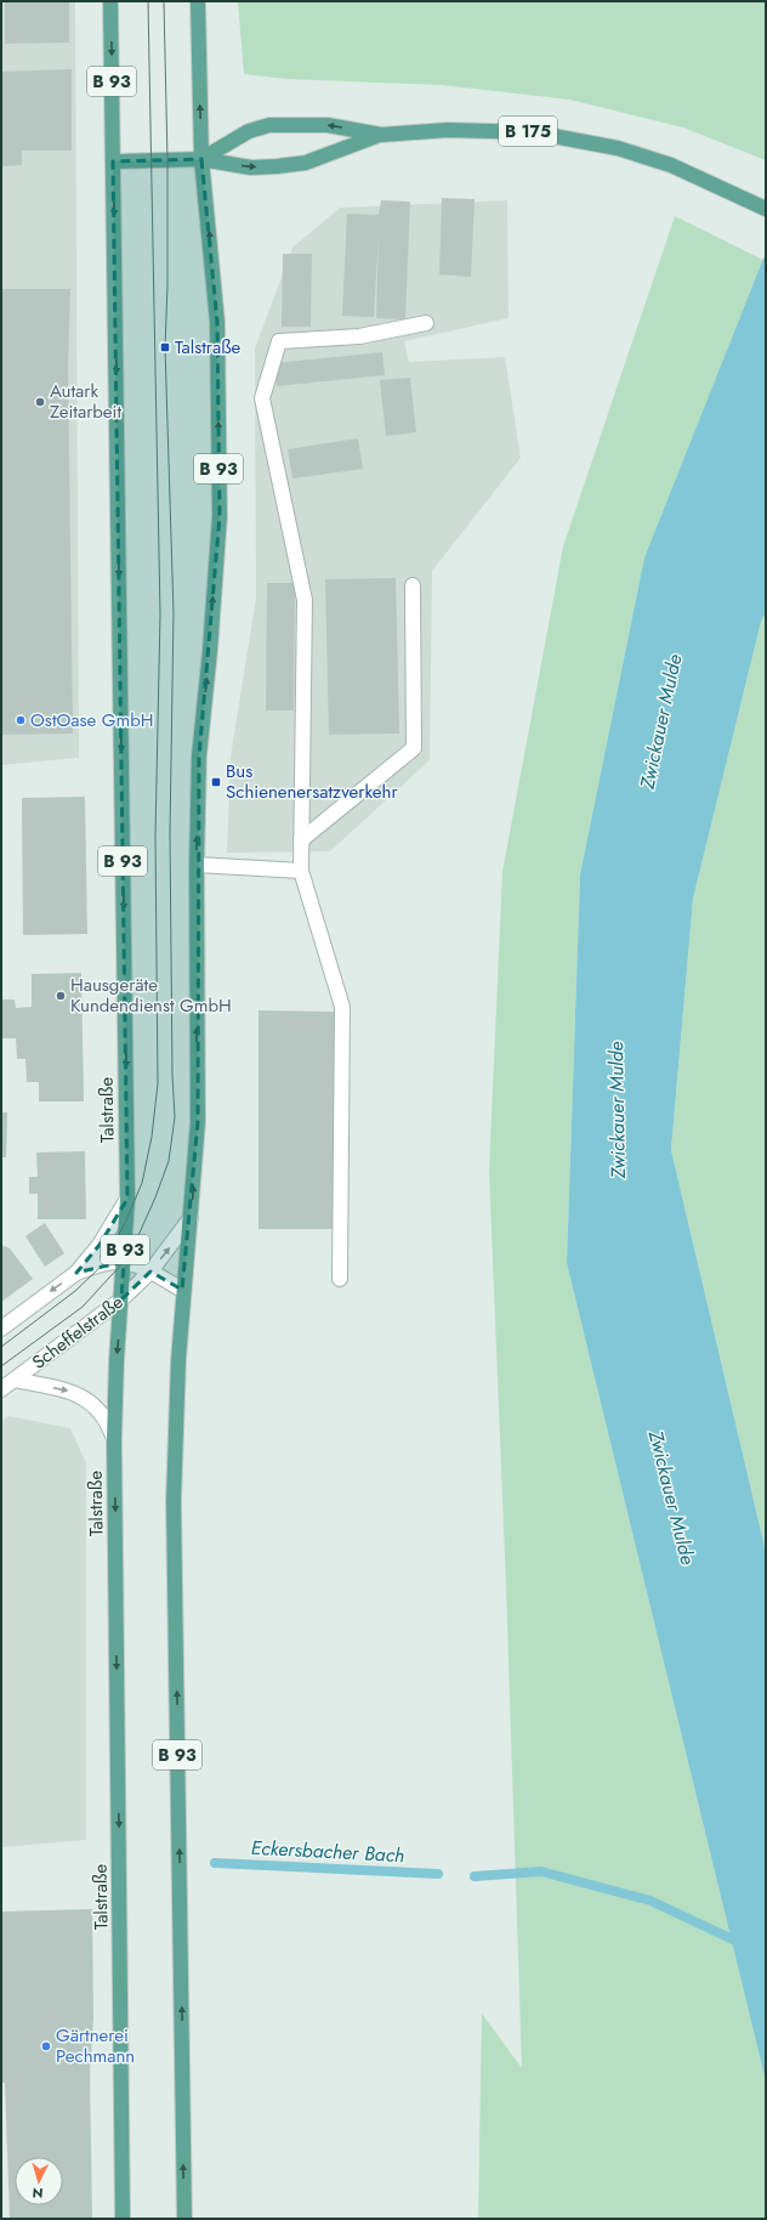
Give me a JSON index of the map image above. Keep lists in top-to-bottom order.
{
  "streets": {
    "main road": ["B 93", "B 175", "Talstraße"],
    "street": ["Scheffelstraße"]
  },
  "crossings": [
    ["B 93", "B 175"],
    ["B 93", "Scheffelstraße"],
    ["B 175", "Talstraße"],
    ["Talstraße", "Scheffelstraße"]
  ],
  "water": ["Zwickauer Mulde", "Eckersbacher Bach"],
  "places": {
    "transit": ["Talstraße", "Bus Schienenersatzverkehr"],
    "other": [
      "Autark Zeitarbeit",
      "OstOase GmbH",
      "Hausgeräte Kundendienst GmbH",
      "Gärtnerei Pechmann"
    ]
  },
  "north": "bottom"
}
